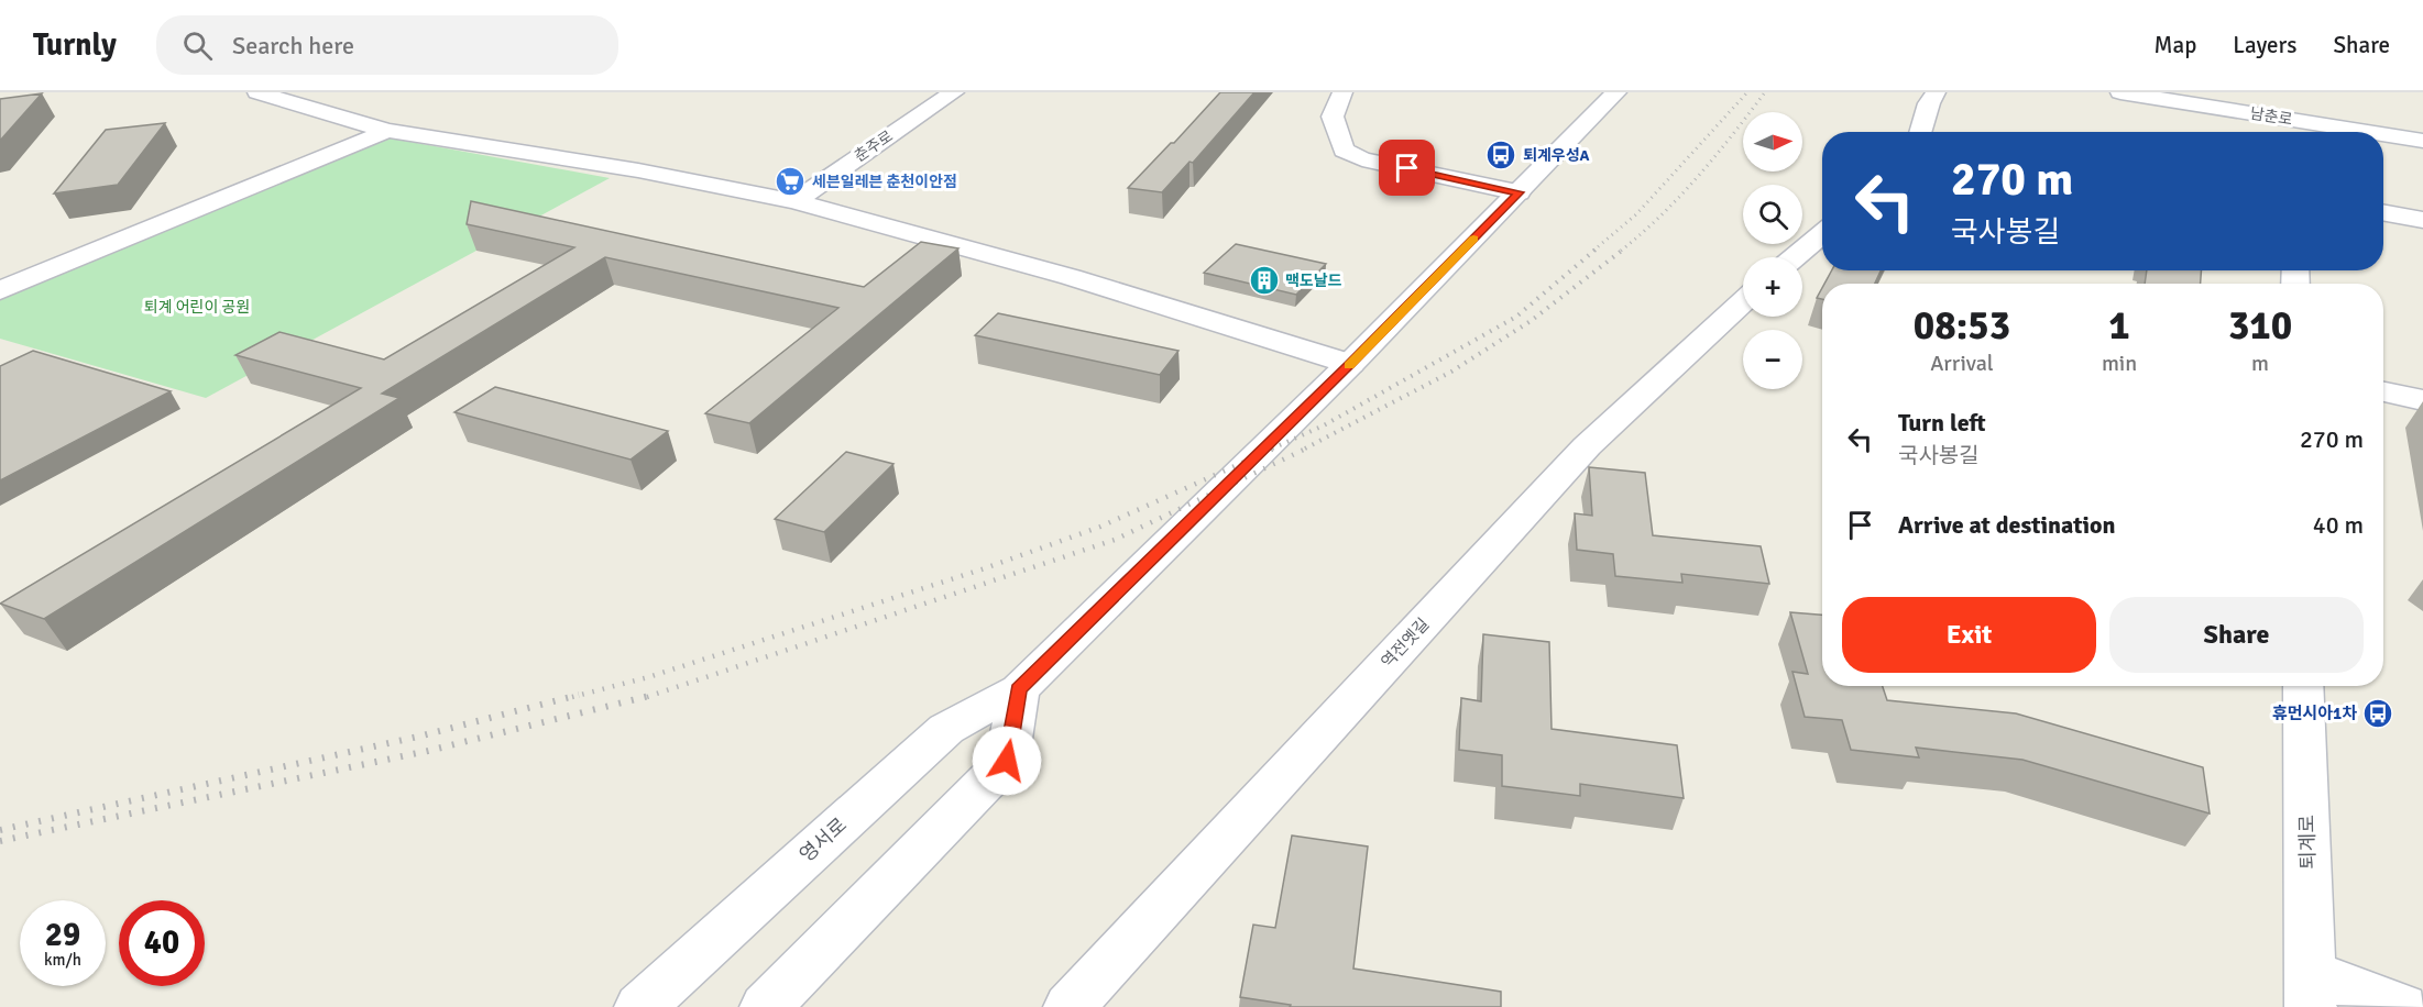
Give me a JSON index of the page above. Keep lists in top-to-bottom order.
{
  "streets": {
    "street": [
      "남춘로",
      "춘주로",
      "역전옛길",
      "영서로",
      "퇴계로"
    ]
  },
  "parks": ["퇴계 어린이 공원"],
  "places": {
    "bus stop": ["퇴계우성A", "휴먼시아1차"],
    "supermarket": ["세븐일레븐 춘천이안점"],
    "building": ["맥도날드"]
  },
  "north": "right",
  "page": {
    "header": "Turnly",
    "search": "Search here",
    "nav": ["Map", "Layers", "Share"],
    "map_buttons": ["+", "−"],
    "turn": ["270 m", "국사봉길"],
    "eta": [
      "08:53",
      "Arrival",
      "1",
      "min",
      "310",
      "m"
    ],
    "list": [
      {
        "name": "Turn left",
        "note": "국사봉길",
        "value": "270 m"
      },
      {
        "name": "Arrive at destination",
        "value": "40 m"
      }
    ],
    "buttons": ["Exit", "Share"],
    "speed": "29 km/h",
    "limit": "40"
  }
}
